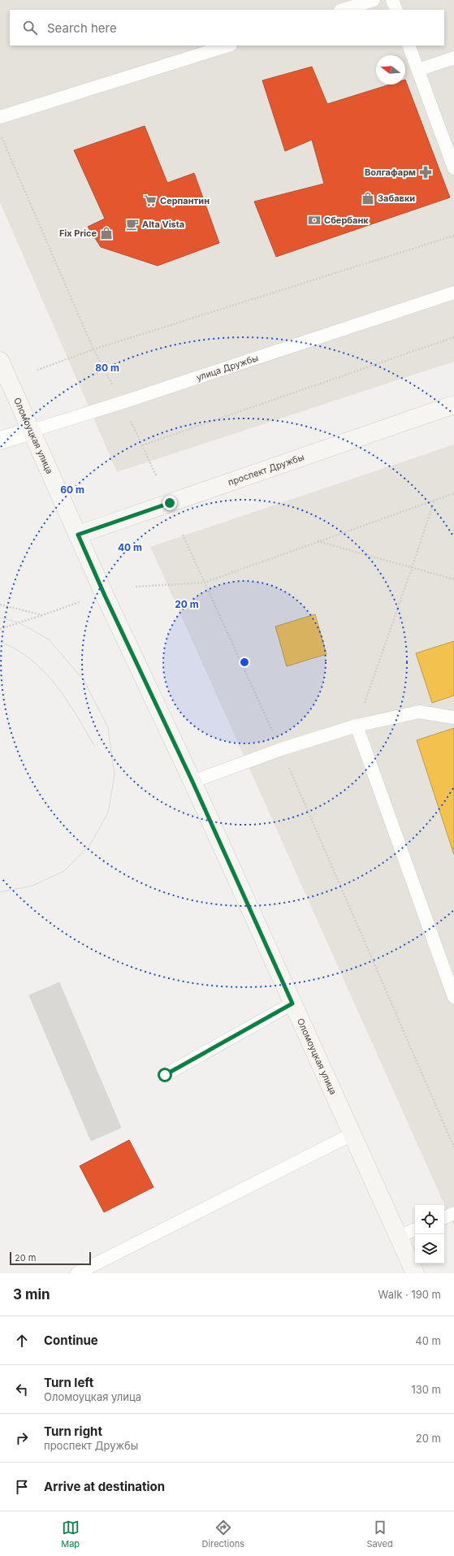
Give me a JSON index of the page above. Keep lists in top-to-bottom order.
{
  "streets": {
    "street": ["улица Дружбы", "Оломоуцкая улица", "проспект Дружбы"]
  },
  "crossings": [
    ["улица Дружбы", "Оломоуцкая улица"],
    ["Оломоуцкая улица", "проспект Дружбы"]
  ],
  "places": {
    "pharmacy": ["Волгафарм"],
    "shop": ["Забавки", "Fix Price"],
    "supermarket": ["Серпантин"],
    "bank": ["Сбербанк"],
    "cafe": ["Alta Vista"]
  },
  "scale_bar": "20 m",
  "north": "left",
  "page": {
    "search": "Search here",
    "scale": "20 m",
    "heading": ["3 min", "Walk · 190 m"],
    "list": [
      ["Continue", "40 m"],
      ["Turn left", "Оломоуцкая улица", "130 m"],
      ["Turn right", "проспект Дружбы", "20 m"],
      "Arrive at destination"
    ],
    "nav": ["Map", "Directions", "Saved"]
  },
  "rings": [
    "80 m",
    "60 m",
    "40 m",
    "20 m"
  ]
}
